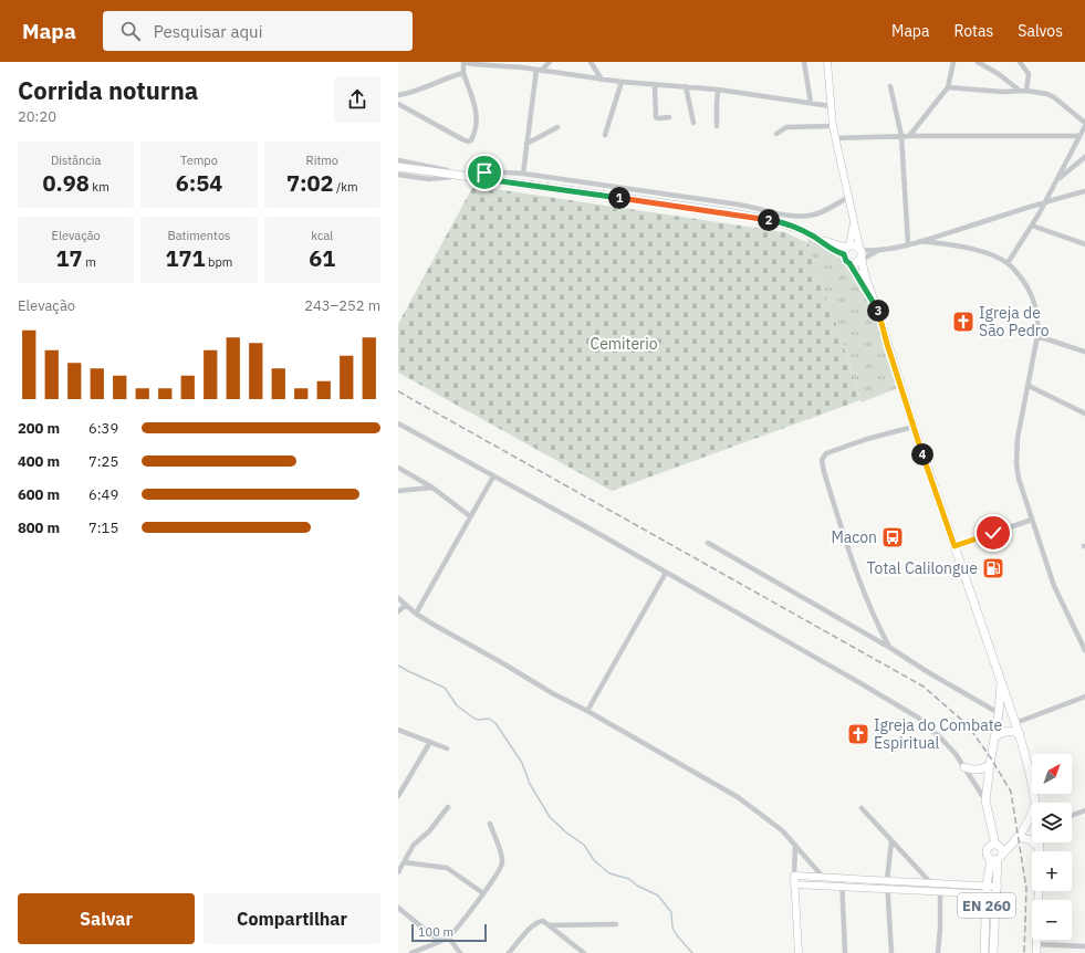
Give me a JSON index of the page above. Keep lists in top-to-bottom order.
{
  "streets": {
    "main road": ["EN 260"]
  },
  "parks": ["Cemiterio"],
  "places": {
    "church": ["Igreja de São Pedro", "Igreja do Combate Espiritual"],
    "bus stop": ["Macon"],
    "fuel station": ["Total Calilongue"]
  },
  "scale_bar": "100 m",
  "north": "top right",
  "page": {
    "header": "Mapa",
    "search": "Pesquisar aqui",
    "nav": ["Mapa", "Rotas", "Salvos"],
    "heading": ["Corrida noturna", "20:20"],
    "stats": [
      ["Distância", "0.98 km"],
      ["Tempo", "6:54"],
      ["Ritmo", "7:02 /km"],
      ["Elevação", "17 m"],
      ["Batimentos", "171 bpm"],
      ["kcal", "61"]
    ],
    "pins": [
      "1",
      "2",
      "3",
      "4"
    ],
    "chart": ["Elevação", "243–252 m"],
    "list": [
      {
        "name": "200 m",
        "note": "6:39"
      },
      {
        "name": "400 m",
        "note": "7:25"
      },
      {
        "name": "600 m",
        "note": "6:49"
      },
      {
        "name": "800 m",
        "note": "7:15"
      }
    ],
    "map_buttons": ["+", "−"],
    "buttons": ["Salvar", "Compartilhar"],
    "scale": "100 m"
  }
}
